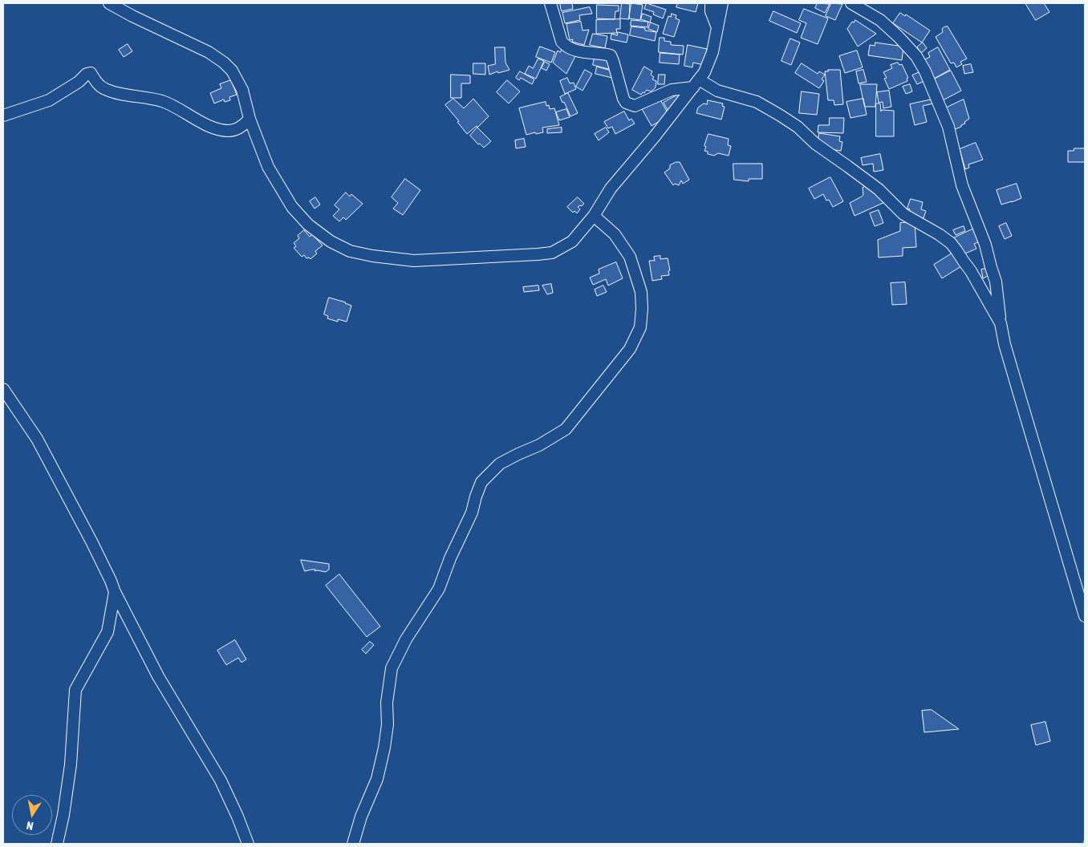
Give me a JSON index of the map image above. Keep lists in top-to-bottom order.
{
  "north": "bottom"
}
